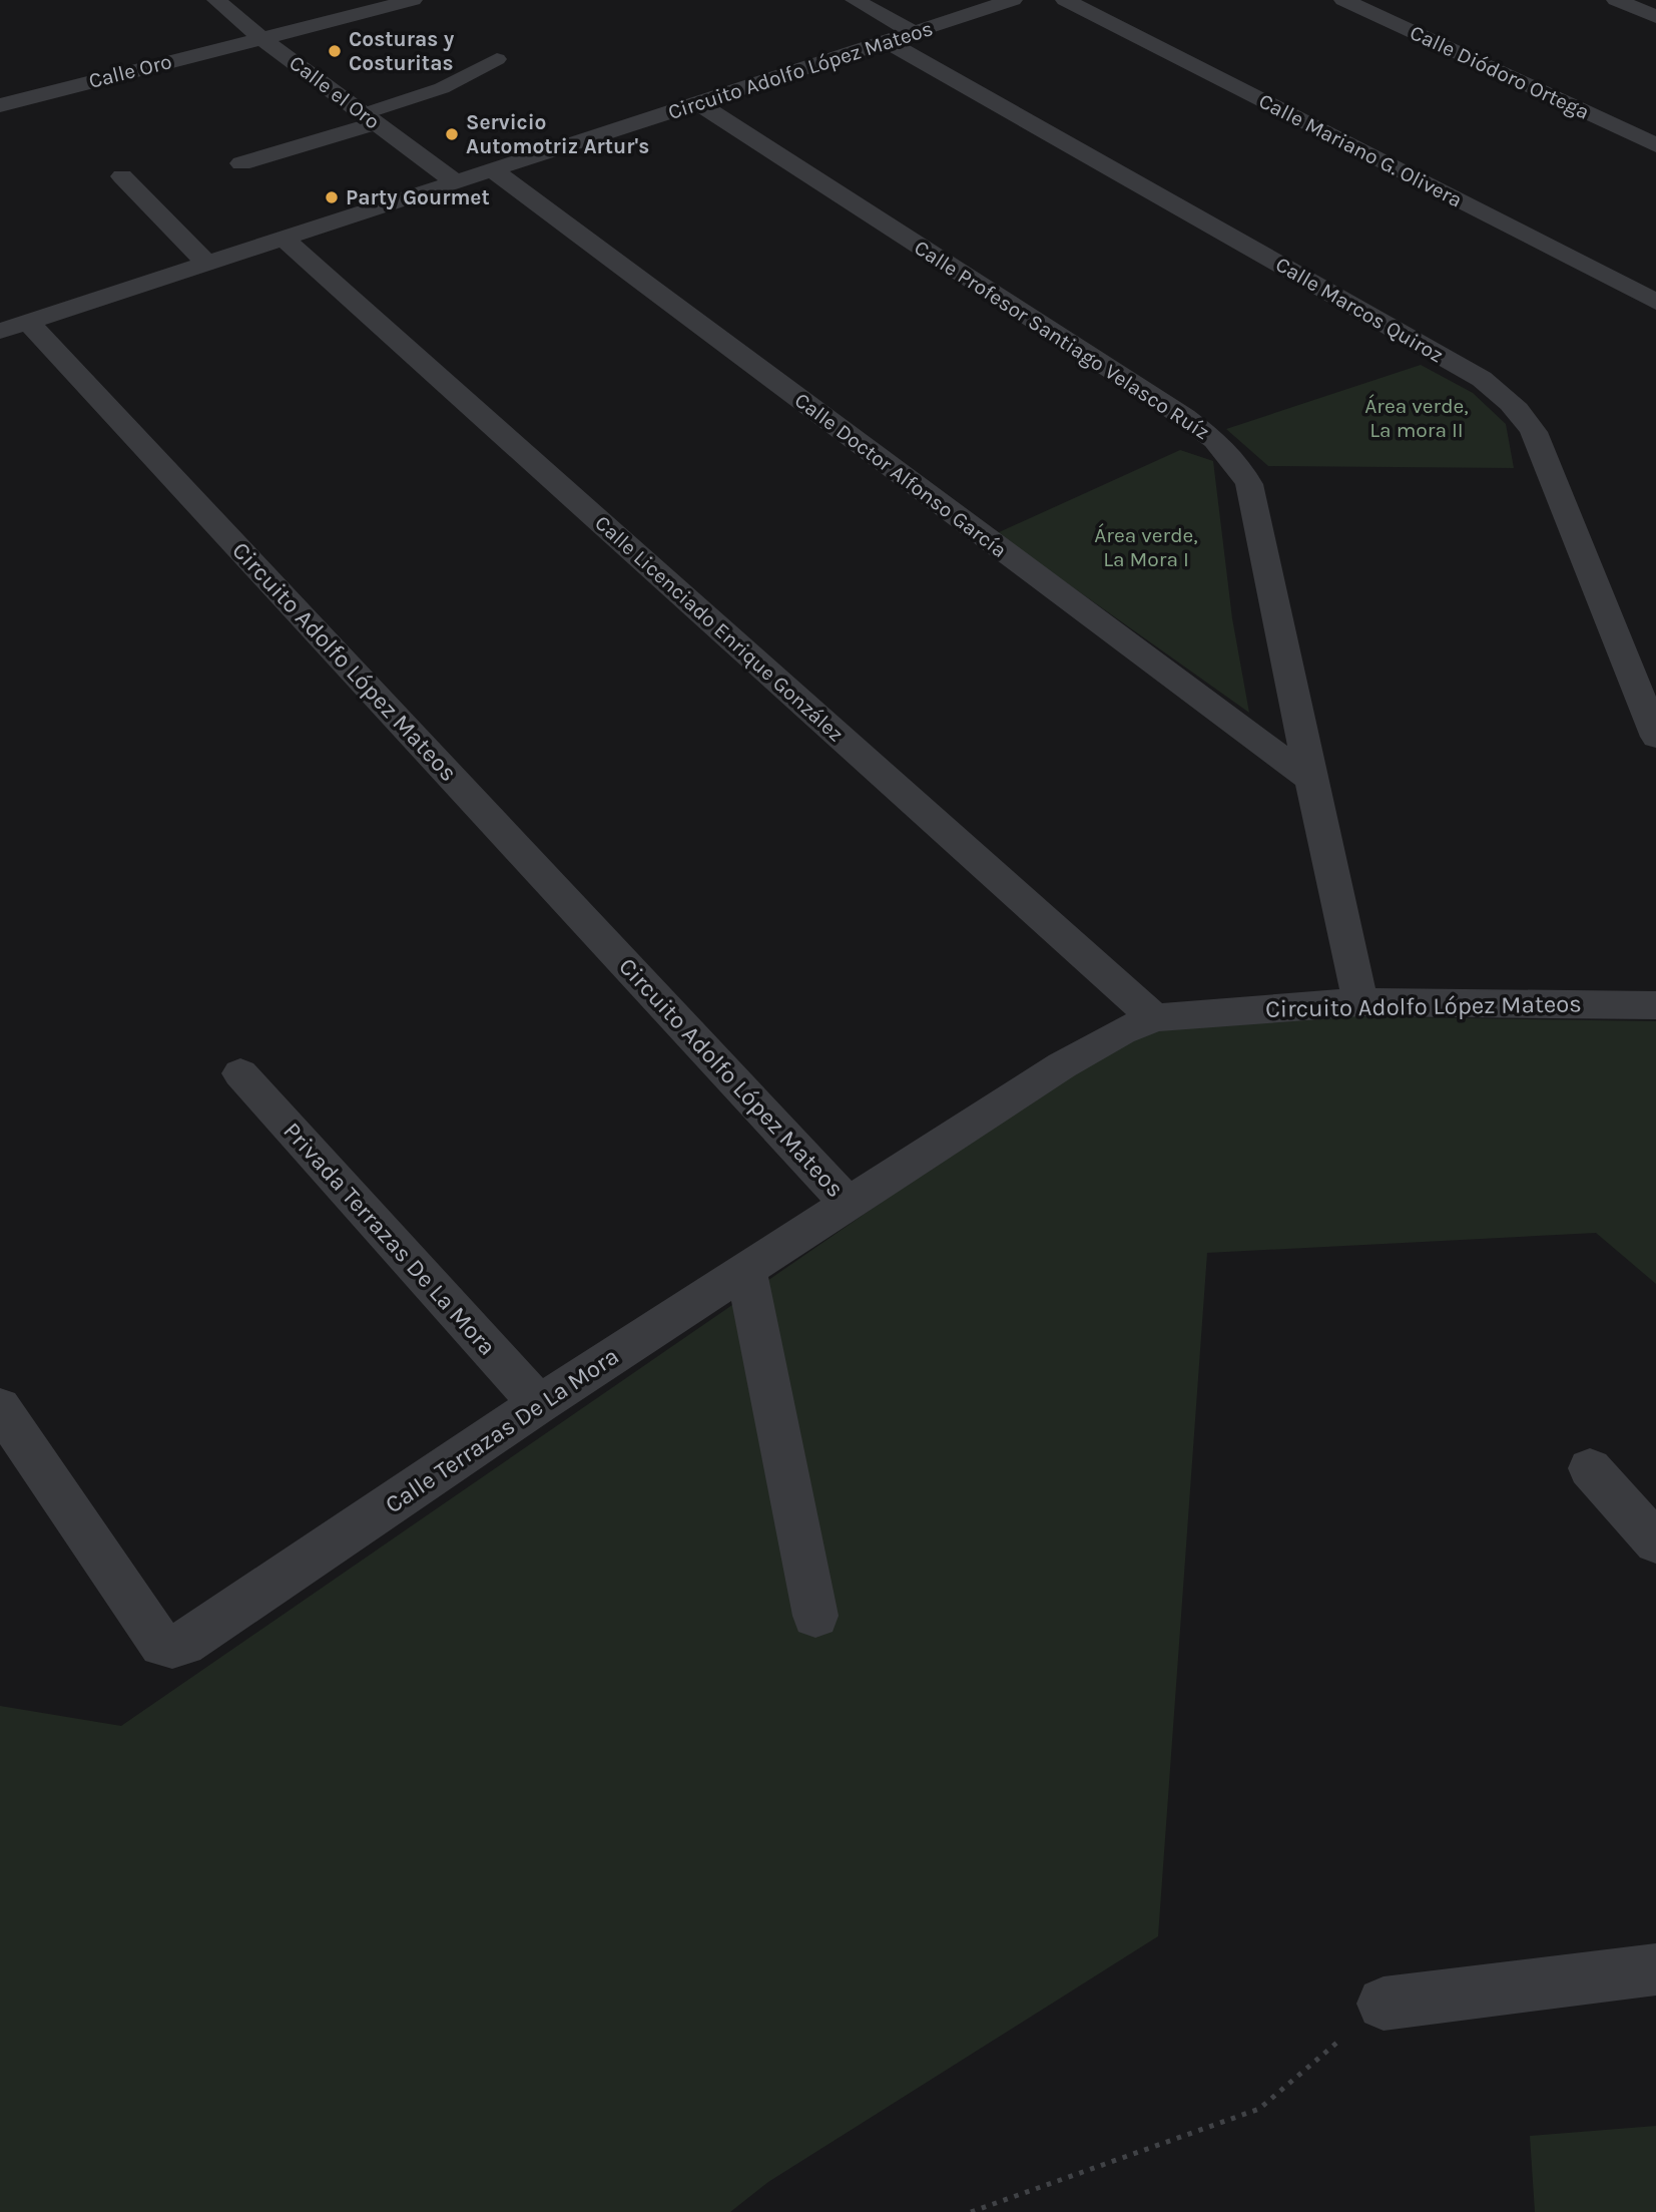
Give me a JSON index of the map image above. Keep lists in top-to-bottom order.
{
  "streets": {
    "street": [
      "Circuito Adolfo López Mateos",
      "Calle Oro",
      "Calle Diódoro Ortega",
      "Calle el Oro",
      "Calle Mariano G. Olivera",
      "Calle Marcos Quiroz",
      "Calle Profesor Santiago Velasco Ruíz",
      "Calle Doctor Alfonso García",
      "Calle Licenciado Enrique González",
      "Privada Terrazas De La Mora",
      "Calle Terrazas De La Mora"
    ]
  },
  "crossings": [
    ["Circuito Adolfo López Mateos", "Calle el Oro"],
    ["Circuito Adolfo López Mateos", "Calle Marcos Quiroz"],
    ["Circuito Adolfo López Mateos", "Calle Profesor Santiago Velasco Ruíz"],
    ["Circuito Adolfo López Mateos", "Calle Doctor Alfonso García"],
    ["Circuito Adolfo López Mateos", "Calle Licenciado Enrique González"],
    ["Circuito Adolfo López Mateos", "Calle Terrazas De La Mora"],
    ["Calle Oro", "Calle el Oro"],
    ["Calle Profesor Santiago Velasco Ruíz", "Calle Doctor Alfonso García"],
    ["Privada Terrazas De La Mora", "Calle Terrazas De La Mora"]
  ],
  "parks": ["Área verde, La mora II", "Área verde, La Mora I"],
  "places": ["Costuras y Costuritas", "Servicio Automotriz Artur's", "Party Gourmet"]
}
